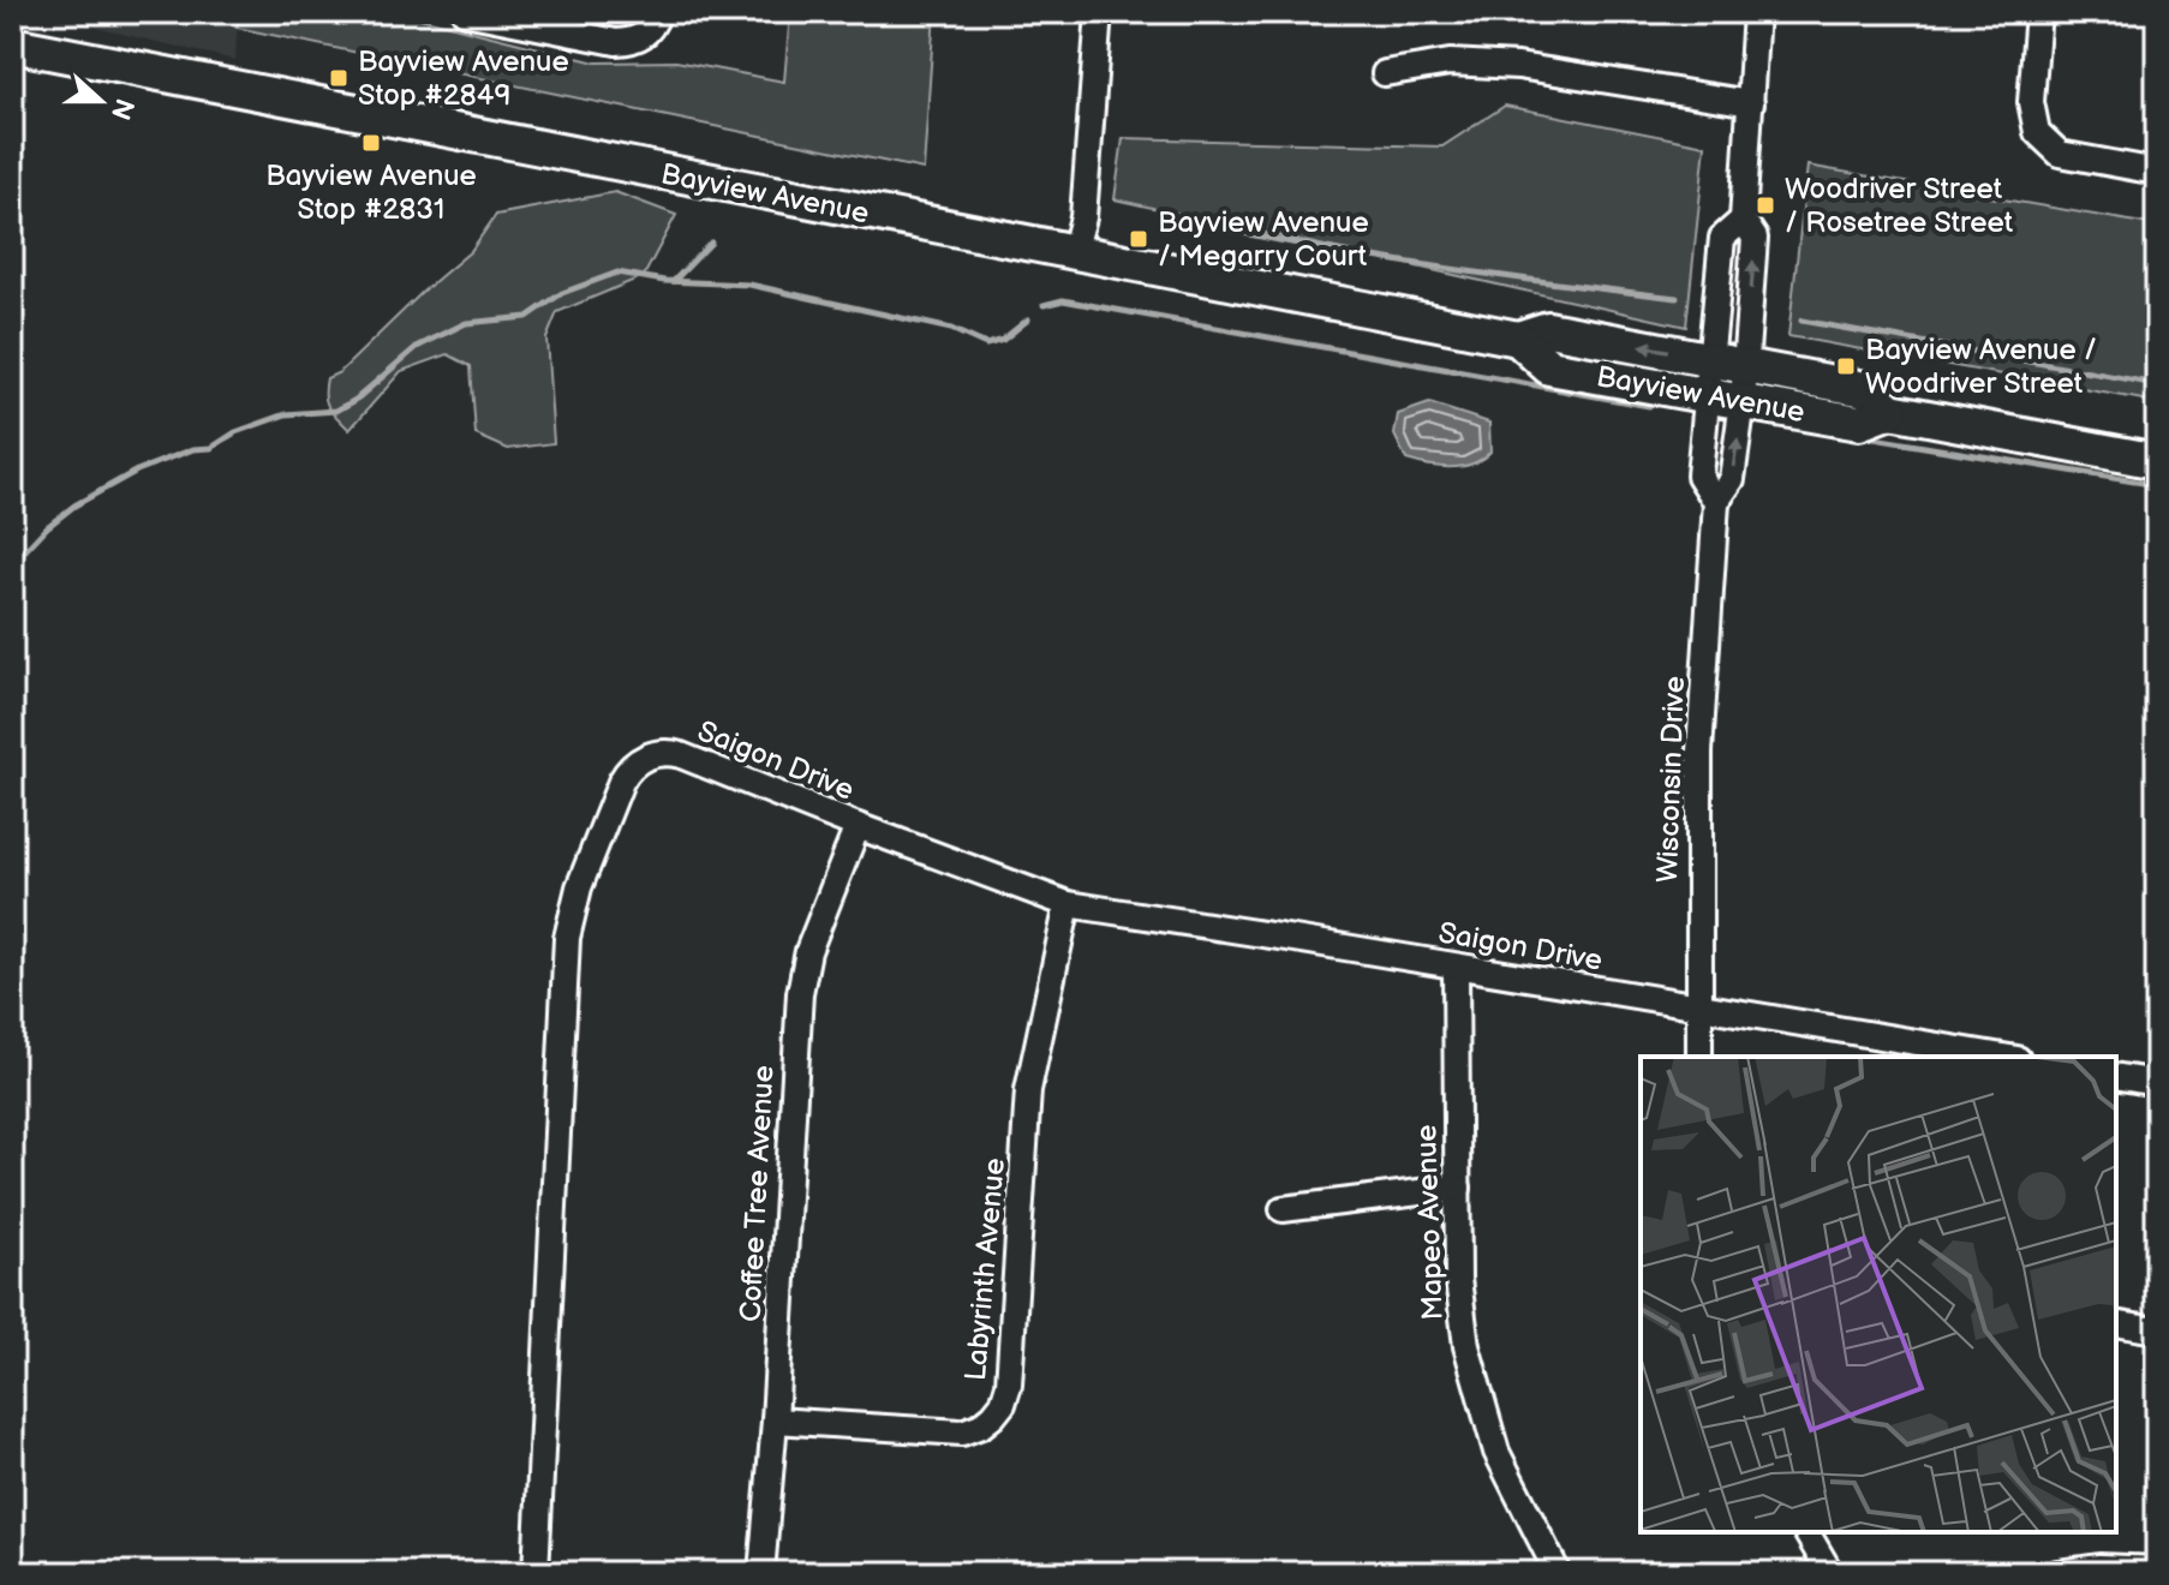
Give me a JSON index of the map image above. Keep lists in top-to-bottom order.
{
  "streets": {
    "main road": ["Bayview Avenue"],
    "street": [
      "Saigon Drive",
      "Wisconsin Drive",
      "Coffee Tree Avenue",
      "Mapeo Avenue",
      "Labyrinth Avenue"
    ]
  },
  "crossings": [
    ["Bayview Avenue", "Wisconsin Drive"],
    ["Saigon Drive", "Wisconsin Drive"],
    ["Saigon Drive", "Coffee Tree Avenue"],
    ["Saigon Drive", "Mapeo Avenue"],
    ["Saigon Drive", "Labyrinth Avenue"],
    ["Coffee Tree Avenue", "Labyrinth Avenue"]
  ],
  "places": {
    "transit": [
      "Bayview Avenue Stop #2849",
      "Bayview Avenue Stop #2831",
      "Woodriver Street / Rosetree Street",
      "Bayview Avenue / Megarry Court",
      "Bayview Avenue / Woodriver Street"
    ]
  },
  "north": "right"
}
